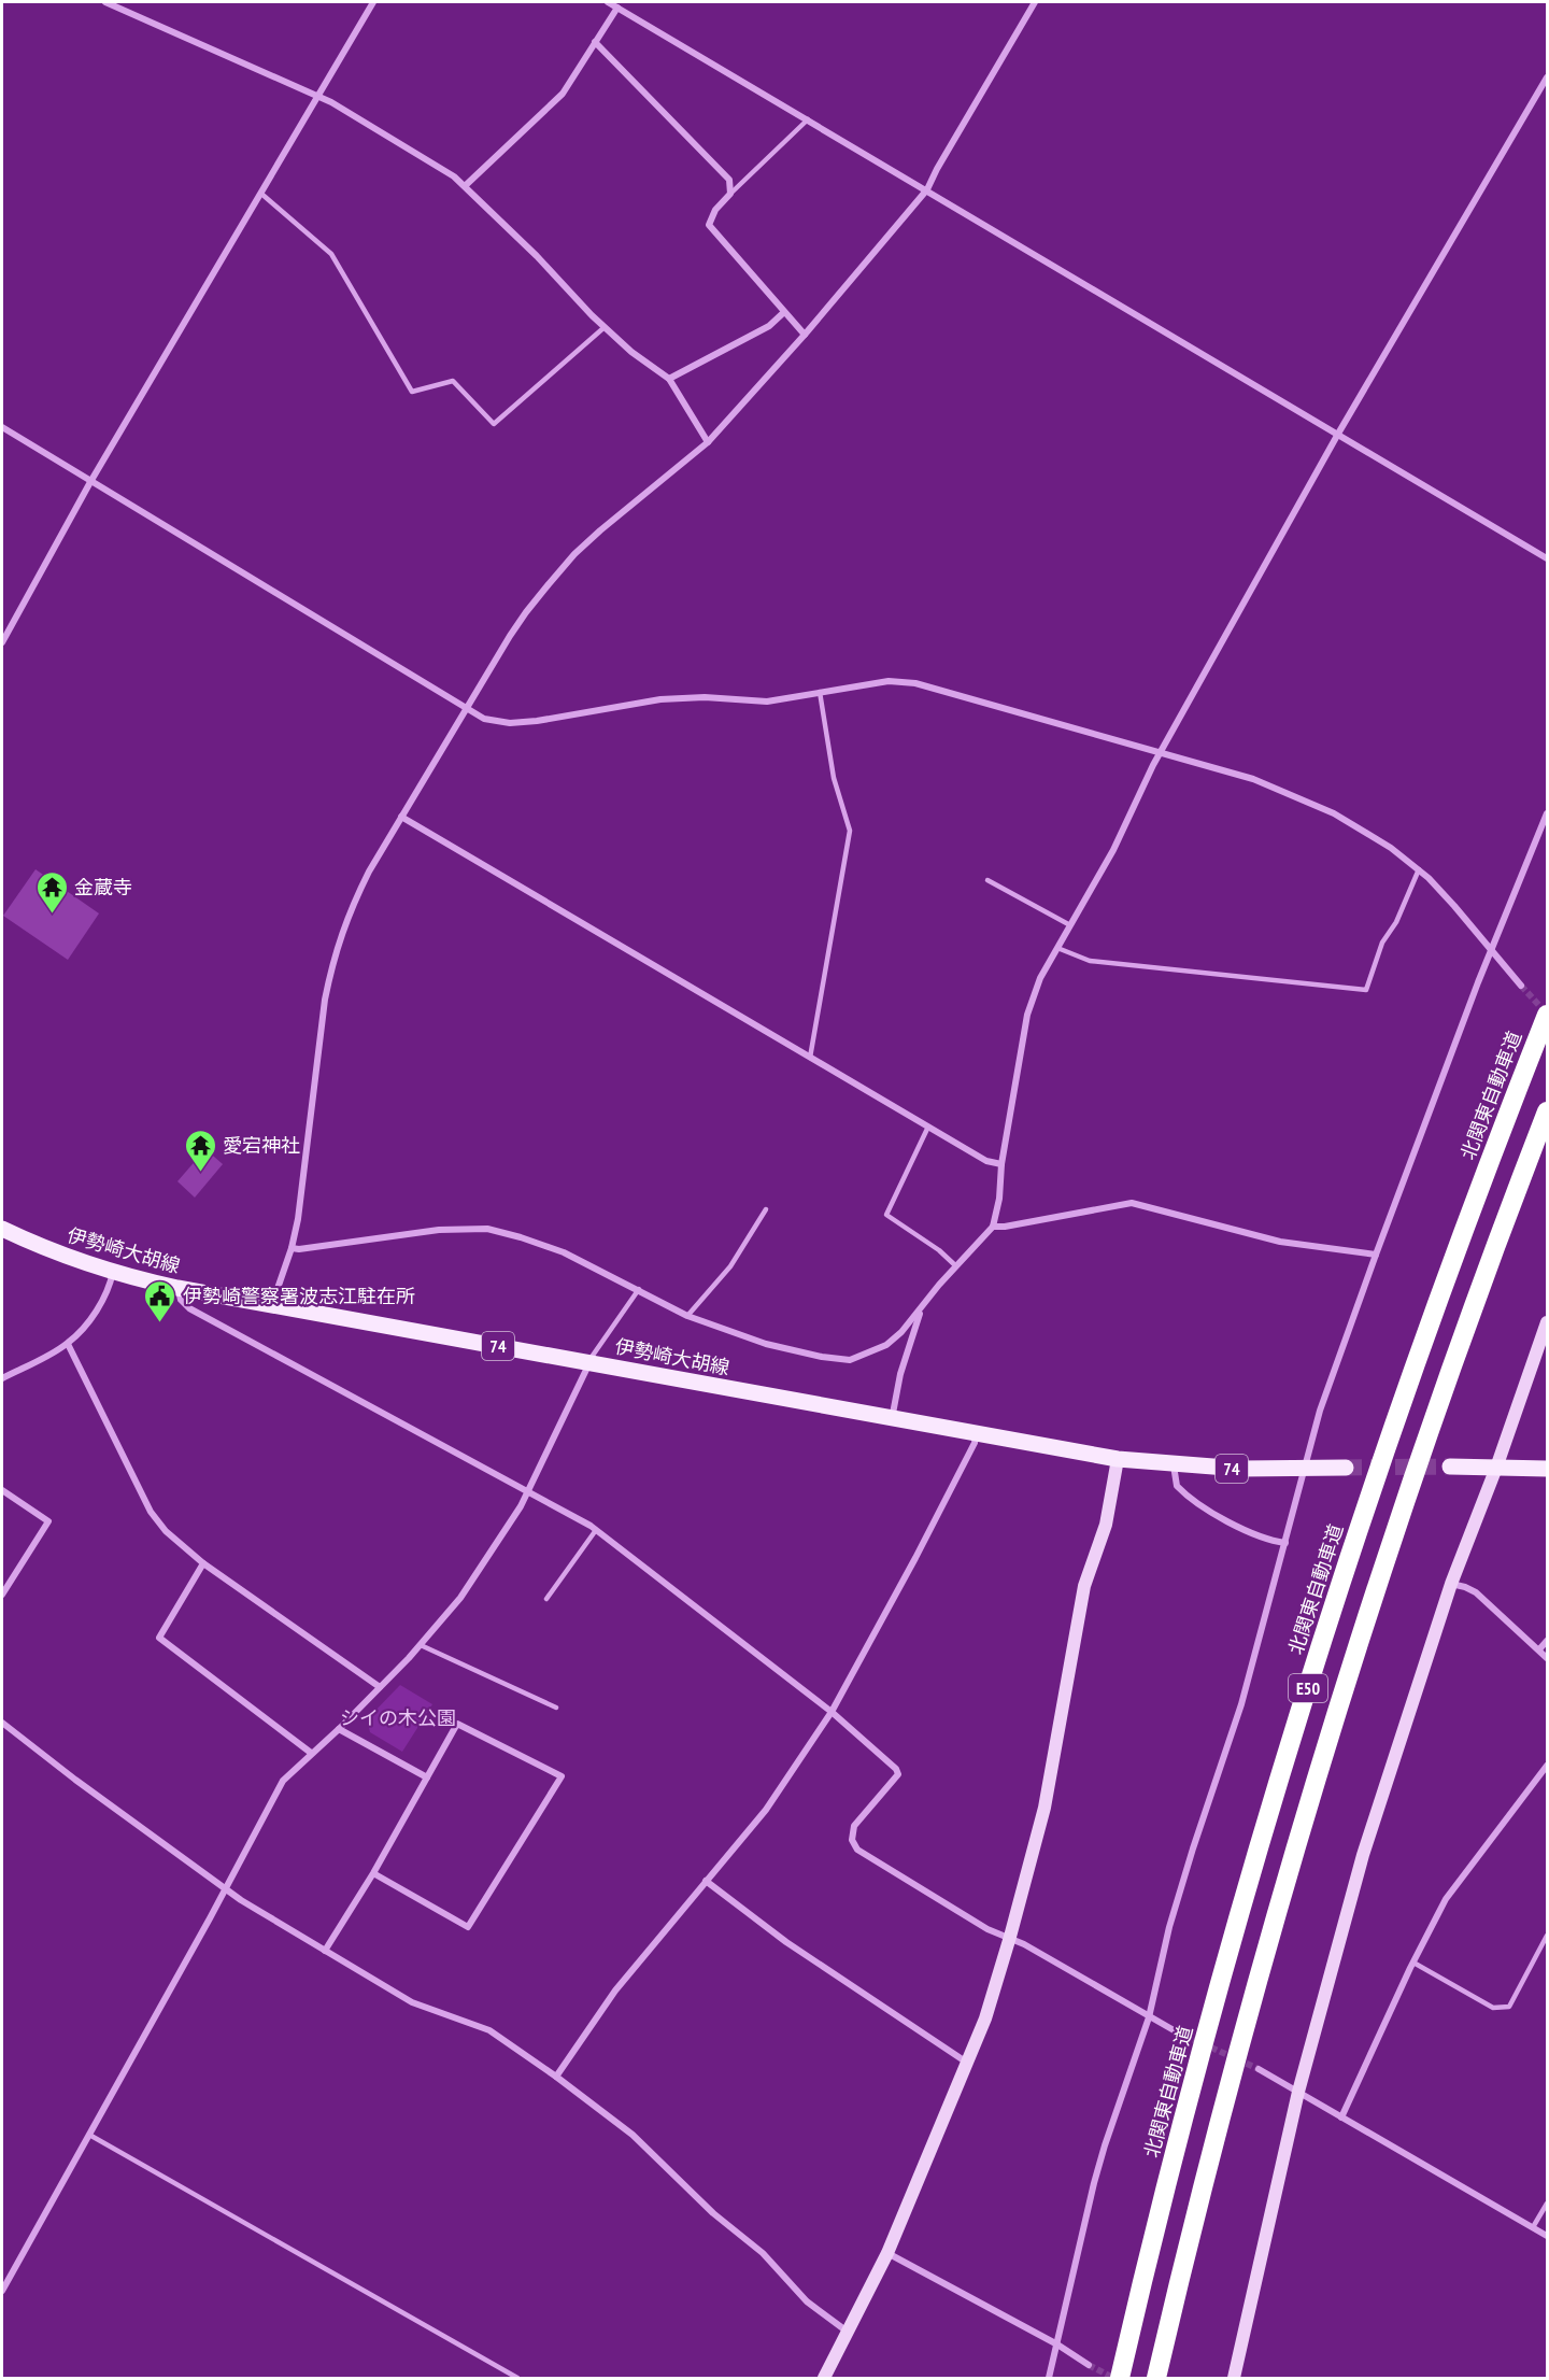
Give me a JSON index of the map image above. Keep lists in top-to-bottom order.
{
  "streets": {
    "highway": ["北関東自動車道", "E50"],
    "main road": ["伊勢崎大胡線", "74"]
  },
  "parks": ["シイの木公園"],
  "places": {
    "temple": ["金蔵寺", "愛宕神社"],
    "public building": ["伊勢崎警察署波志江駐在所"]
  }
}
